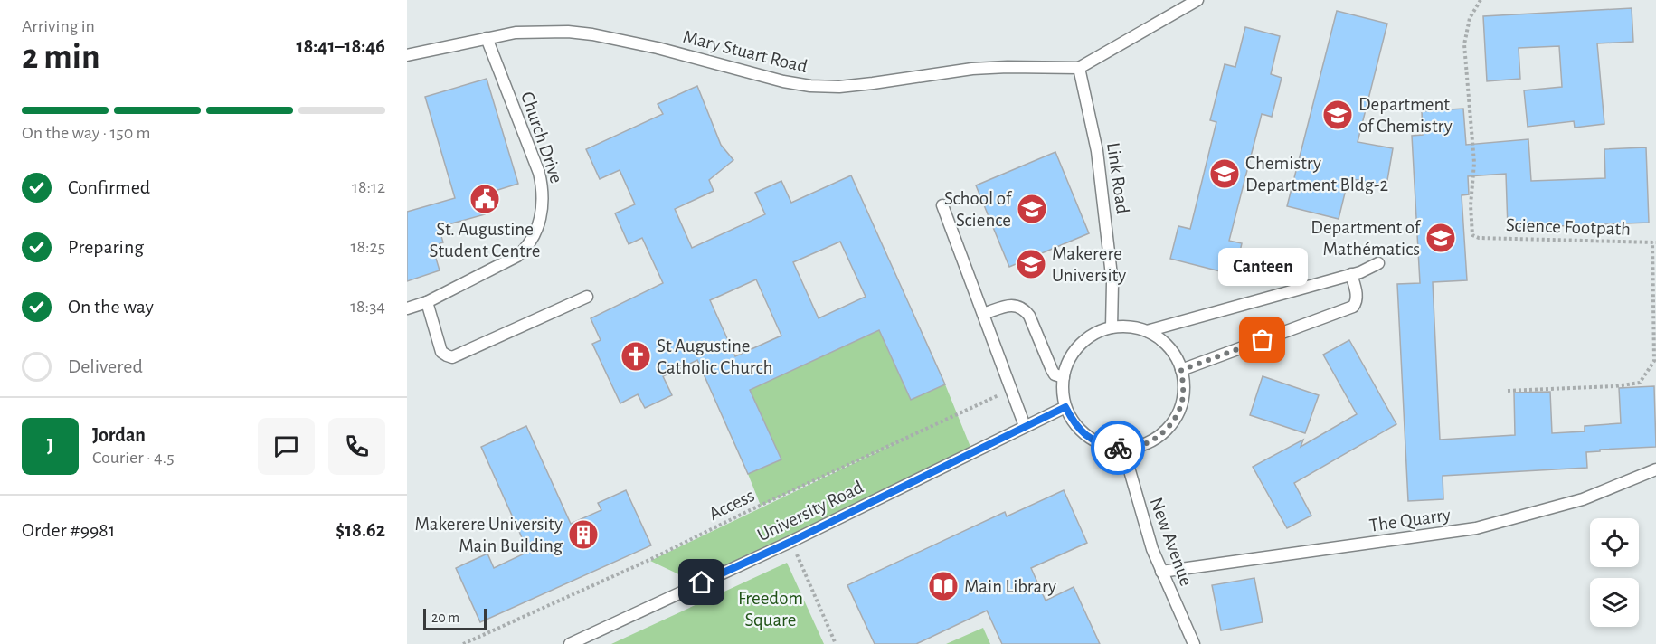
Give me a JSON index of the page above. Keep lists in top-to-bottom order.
{
  "streets": {
    "lane": [
      "Mary Stuart Road",
      "Church Drive",
      "Link Road",
      "University Road",
      "The Quarry",
      "New Avenue"
    ],
    "path": ["Science Footpath", "Access"]
  },
  "crossings": [
    ["Mary Stuart Road", "Church Drive"],
    ["Mary Stuart Road", "Link Road"],
    ["Link Road", "University Road"],
    ["Link Road", "New Avenue"],
    ["University Road", "New Avenue"],
    ["The Quarry", "New Avenue"]
  ],
  "parks": ["Freedom Square"],
  "places": {
    "school or university": [
      "Department of Chemistry",
      "Chemistry Department Bldg-2",
      "School of Science",
      "Department of Mathématics",
      "Makerere University"
    ],
    "public building": ["St. Augustine Student Centre"],
    "other": ["Canteen"],
    "church": ["St Augustine Catholic Church"],
    "building": ["Makerere University Main Building"],
    "library": ["Main Library"]
  },
  "scale_bar": "20 m",
  "page": {
    "heading": ["2 min", "Arriving in", "18:41–18:46"],
    "panel": [
      "Jordan",
      "Courier · 4.5",
      "Order #9981",
      "$18.62"
    ],
    "bar": "On the way · 150 m",
    "list": [
      ["Confirmed", "18:12"],
      ["Preparing", "18:25"],
      ["On the way", "18:34"],
      "Delivered"
    ],
    "bubble": "Canteen",
    "round": "J",
    "scale": "20 m"
  }
}
